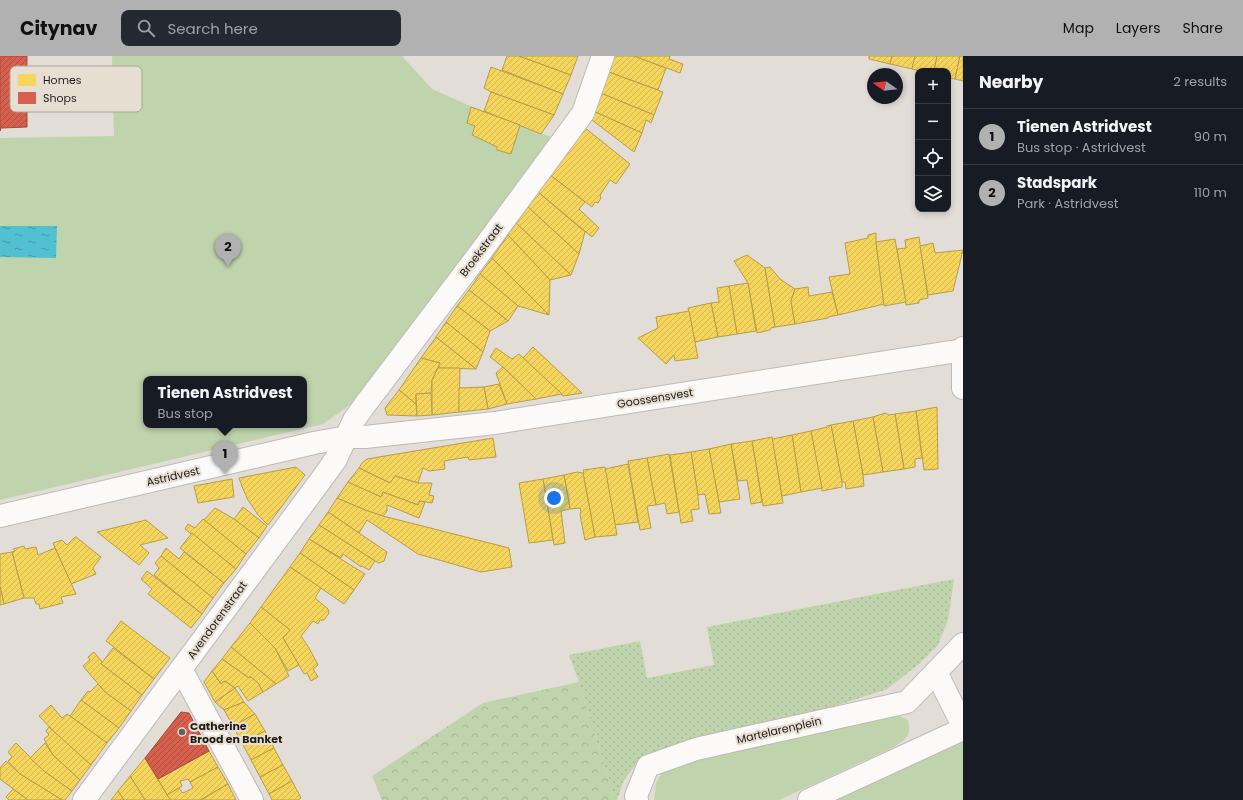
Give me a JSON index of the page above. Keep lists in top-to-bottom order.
{
  "streets": {
    "street": [
      "Broekstraat",
      "Goossensvest",
      "Astridvest",
      "Avendorenstraat",
      "Martelarenplein"
    ]
  },
  "crossings": [
    ["Broekstraat", "Goossensvest"],
    ["Broekstraat", "Astridvest"],
    ["Broekstraat", "Avendorenstraat"],
    ["Goossensvest", "Astridvest"],
    ["Goossensvest", "Avendorenstraat"],
    ["Astridvest", "Avendorenstraat"]
  ],
  "places": ["Catherine Brood en Banket"],
  "legend": ["Homes", "Shops"],
  "north": "left",
  "page": {
    "header": "Citynav",
    "search": "Search here",
    "nav": ["Map", "Layers", "Share"],
    "heading": ["Nearby", "2 results"],
    "map_buttons": ["+", "−"],
    "list": [
      {
        "mark": "1",
        "name": "Tienen Astridvest",
        "note": "Bus stop · Astridvest",
        "value": "90 m"
      },
      {
        "mark": "2",
        "name": "Stadspark",
        "note": "Park · Astridvest",
        "value": "110 m"
      }
    ],
    "pins": ["2", "1"],
    "popup": ["Tienen Astridvest", "Bus stop"]
  }
}
